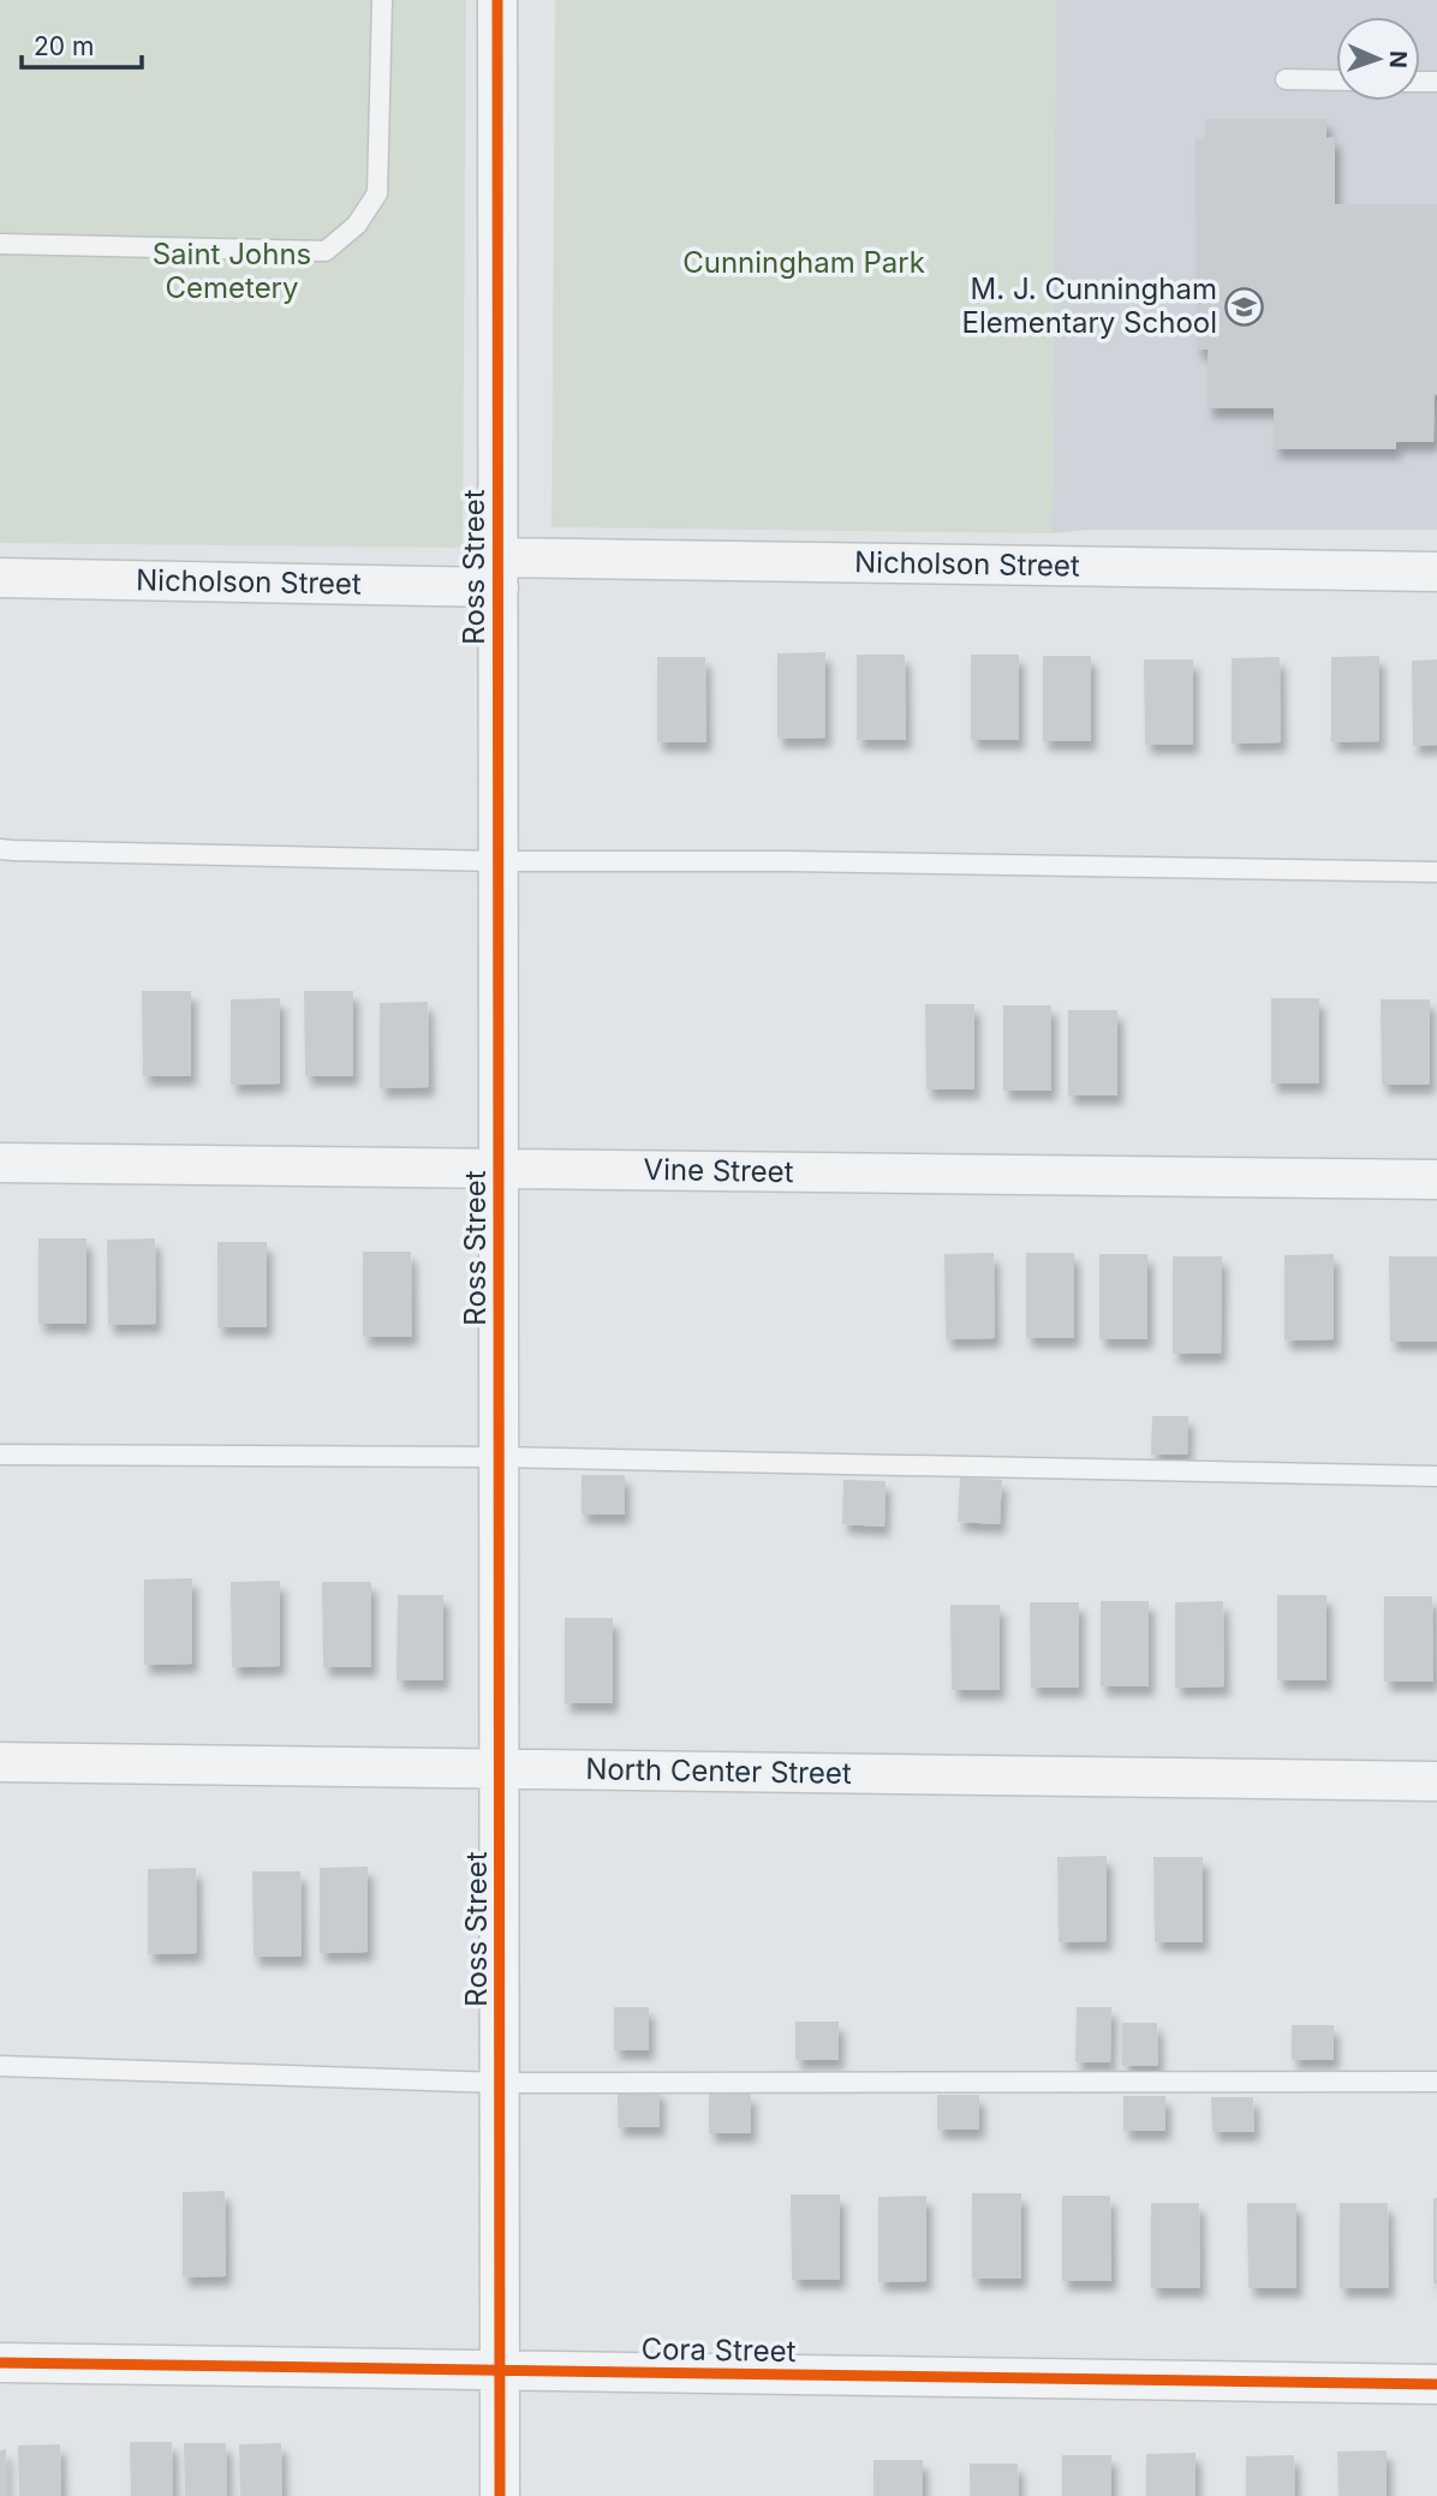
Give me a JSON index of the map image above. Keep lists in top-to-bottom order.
{
  "streets": {
    "street": [
      "Nicholson Street",
      "Ross Street",
      "Vine Street",
      "North Center Street",
      "Cora Street"
    ]
  },
  "crossings": [
    ["Nicholson Street", "Ross Street"],
    ["Ross Street", "Vine Street"],
    ["Ross Street", "North Center Street"],
    ["Ross Street", "Cora Street"]
  ],
  "parks": ["Saint Johns Cemetery", "Cunningham Park"],
  "places": {
    "school or university": ["M. J. Cunningham Elementary School"]
  },
  "scale_bar": "20 m",
  "north": "right"
}
